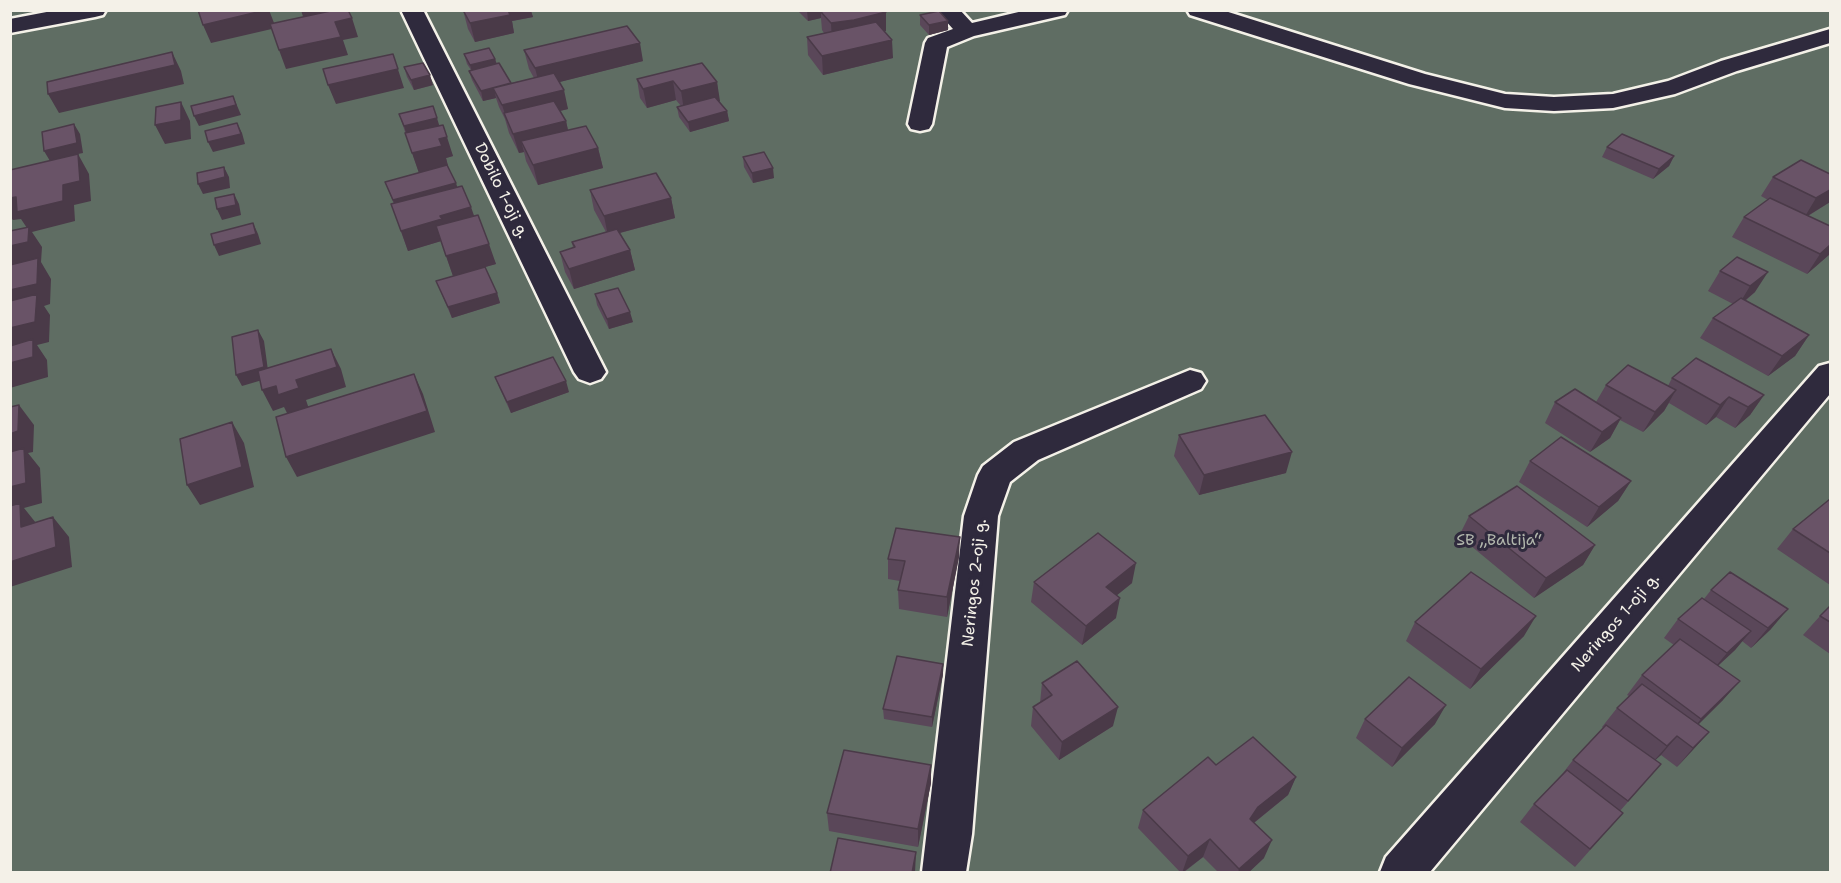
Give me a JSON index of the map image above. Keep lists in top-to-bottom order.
{
  "streets": {
    "street": ["Dobilo 1-oji g.", "Neringos 2-oji g.", "Neringos 1-oji g."]
  },
  "parks": ["SB „Baltija“"]
}
